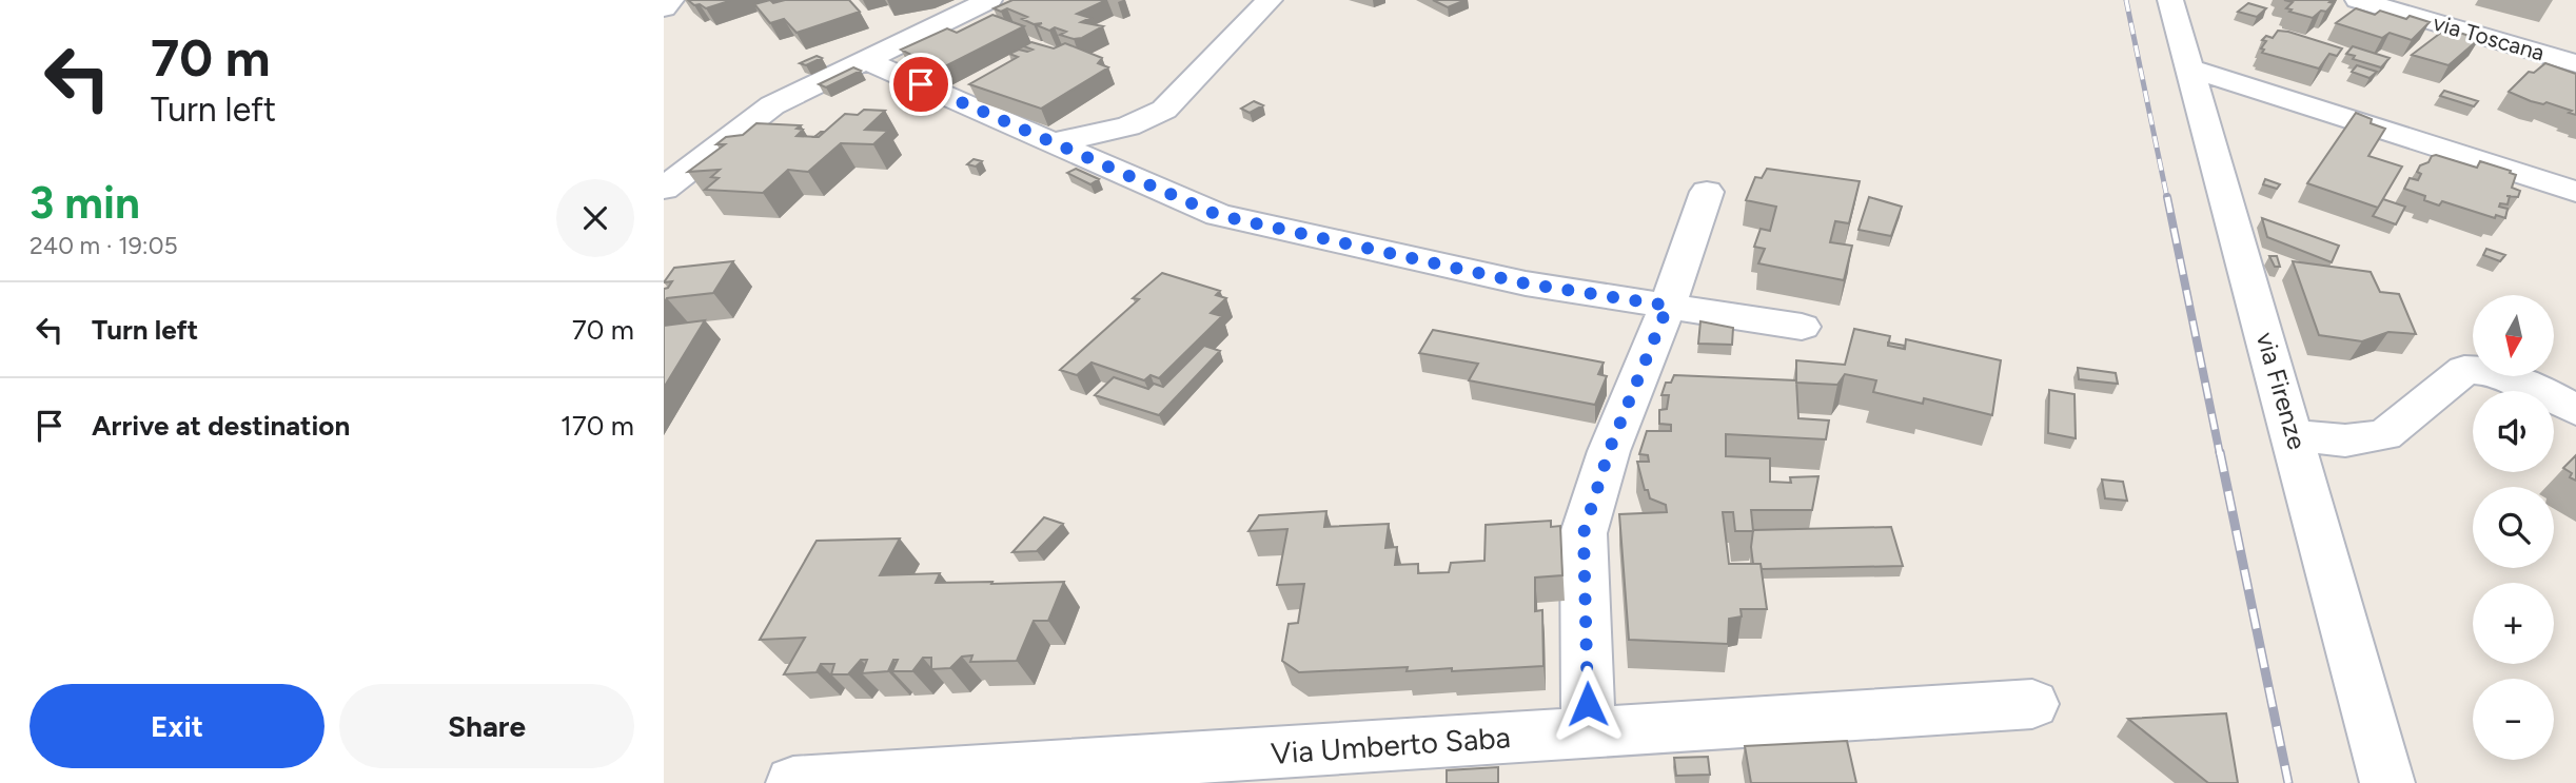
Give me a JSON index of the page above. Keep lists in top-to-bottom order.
{
  "streets": {
    "street": ["via Toscana", "via Firenze", "Via Umberto Saba"]
  },
  "north": "bottom",
  "page": {
    "turn": ["70 m", "Turn left"],
    "heading": ["3 min", "240 m · 19:05"],
    "list": [
      {
        "name": "Turn left",
        "value": "70 m"
      },
      {
        "name": "Arrive at destination",
        "value": "170 m"
      }
    ],
    "map_buttons": ["+", "−"],
    "buttons": ["Exit", "Share"]
  }
}
